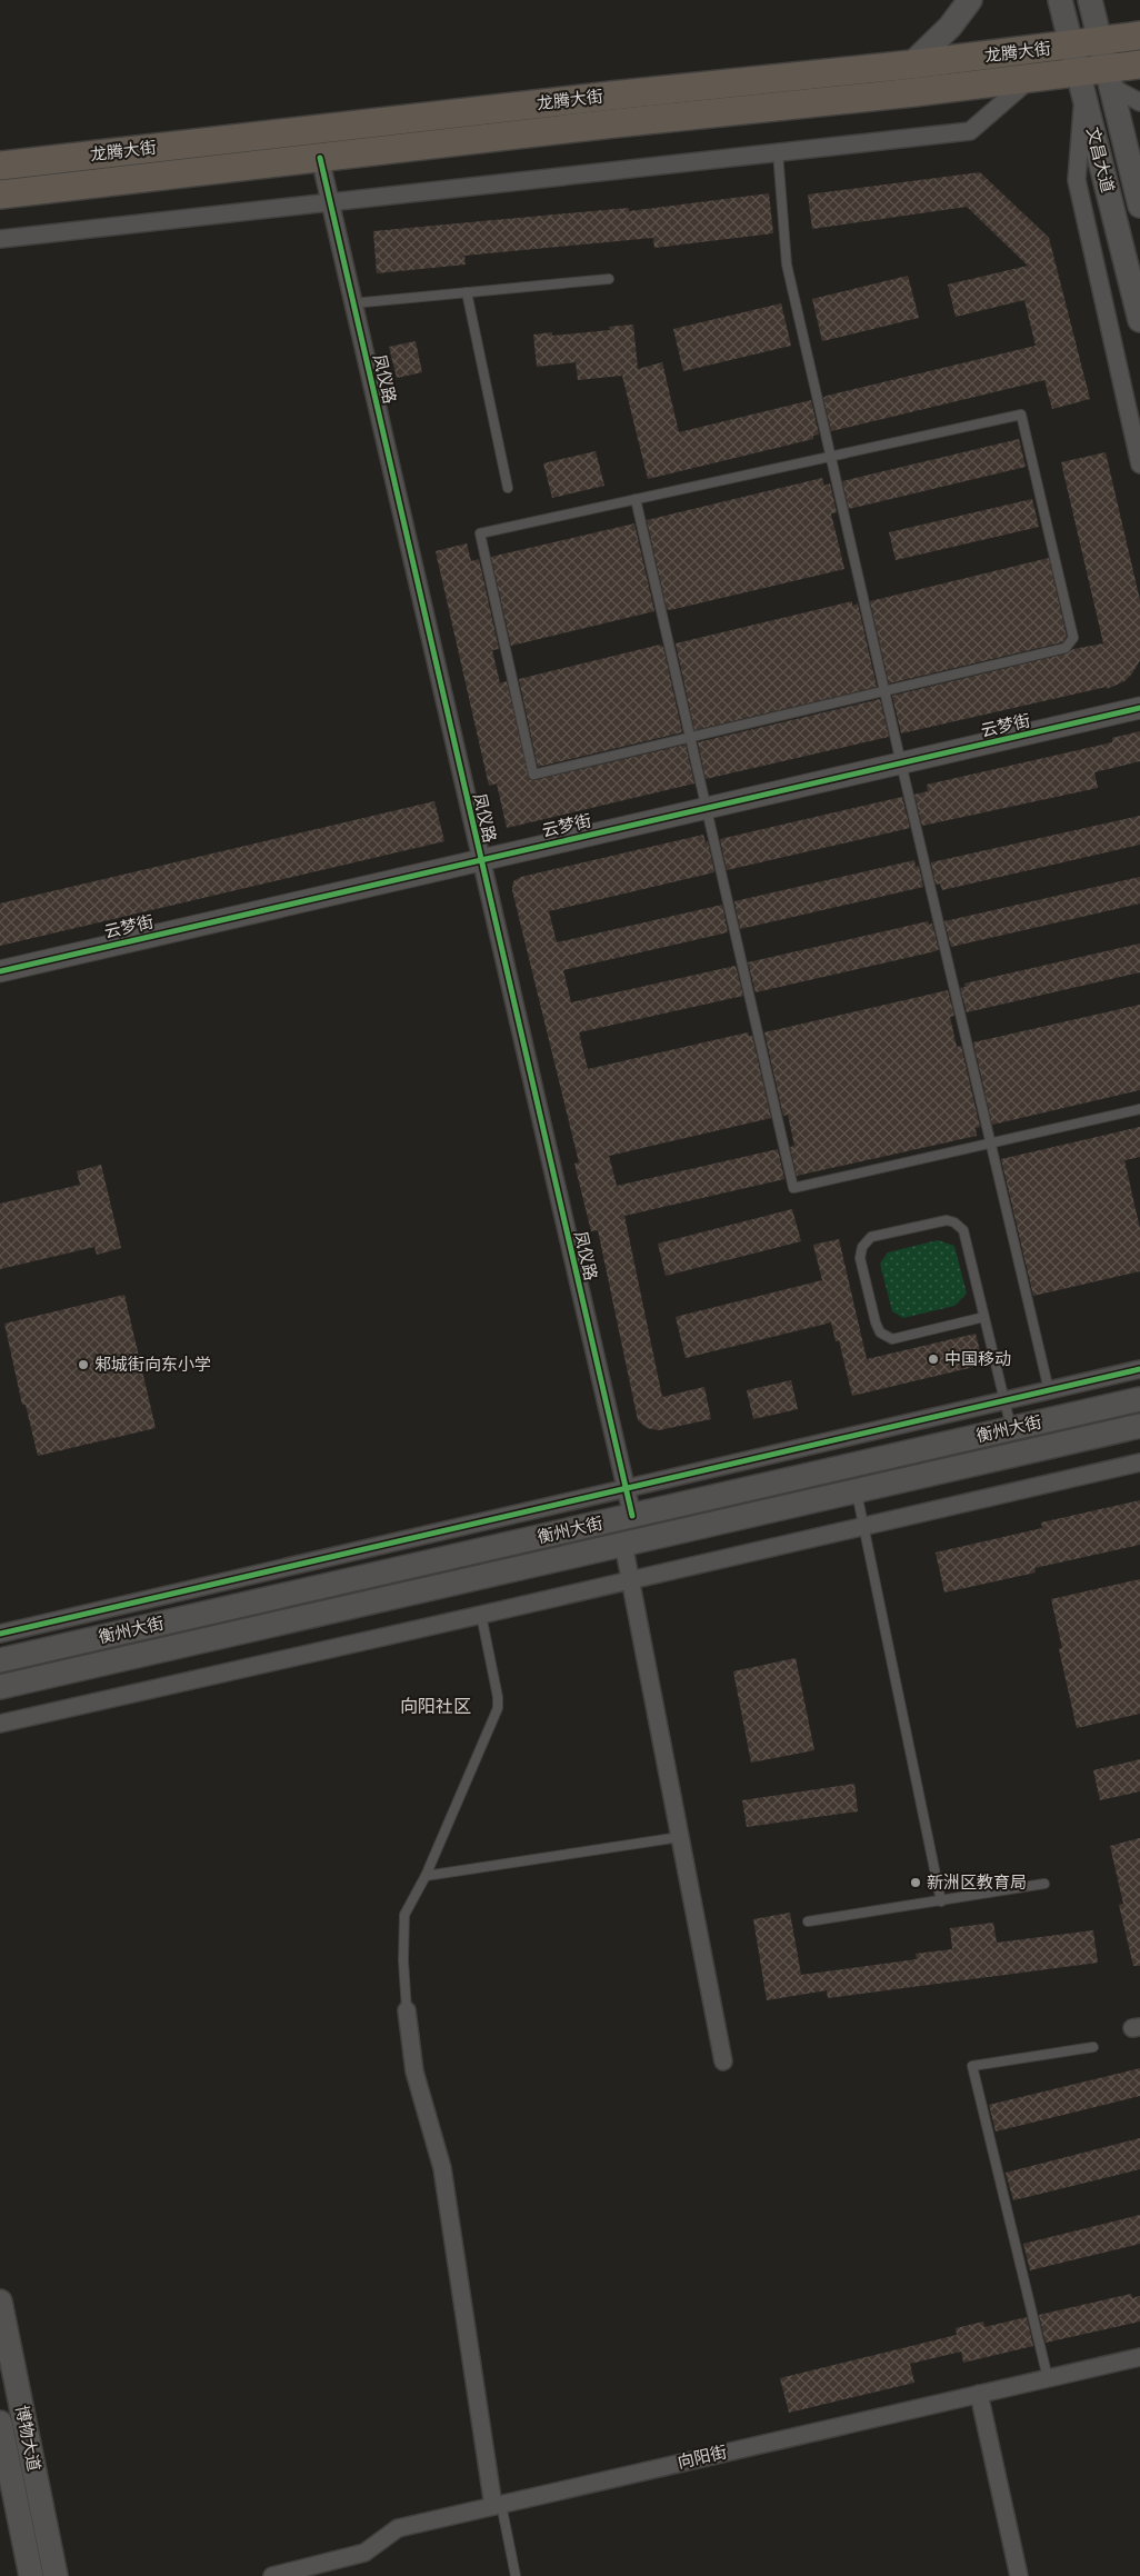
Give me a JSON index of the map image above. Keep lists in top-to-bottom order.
{
  "streets": {
    "highway": ["龙腾大街"],
    "main road": ["文昌大道", "衡州大街", "博物大道"],
    "street": ["凤仪路", "云梦街", "向阳街"]
  },
  "crossings": [
    ["龙腾大街", "文昌大道"],
    ["龙腾大街", "凤仪路"],
    ["凤仪路", "云梦街"],
    ["凤仪路", "衡州大街"]
  ],
  "districts": ["向阳社区"],
  "places": ["中国移动", "邾城街向东小学", "新洲区教育局"]
}
